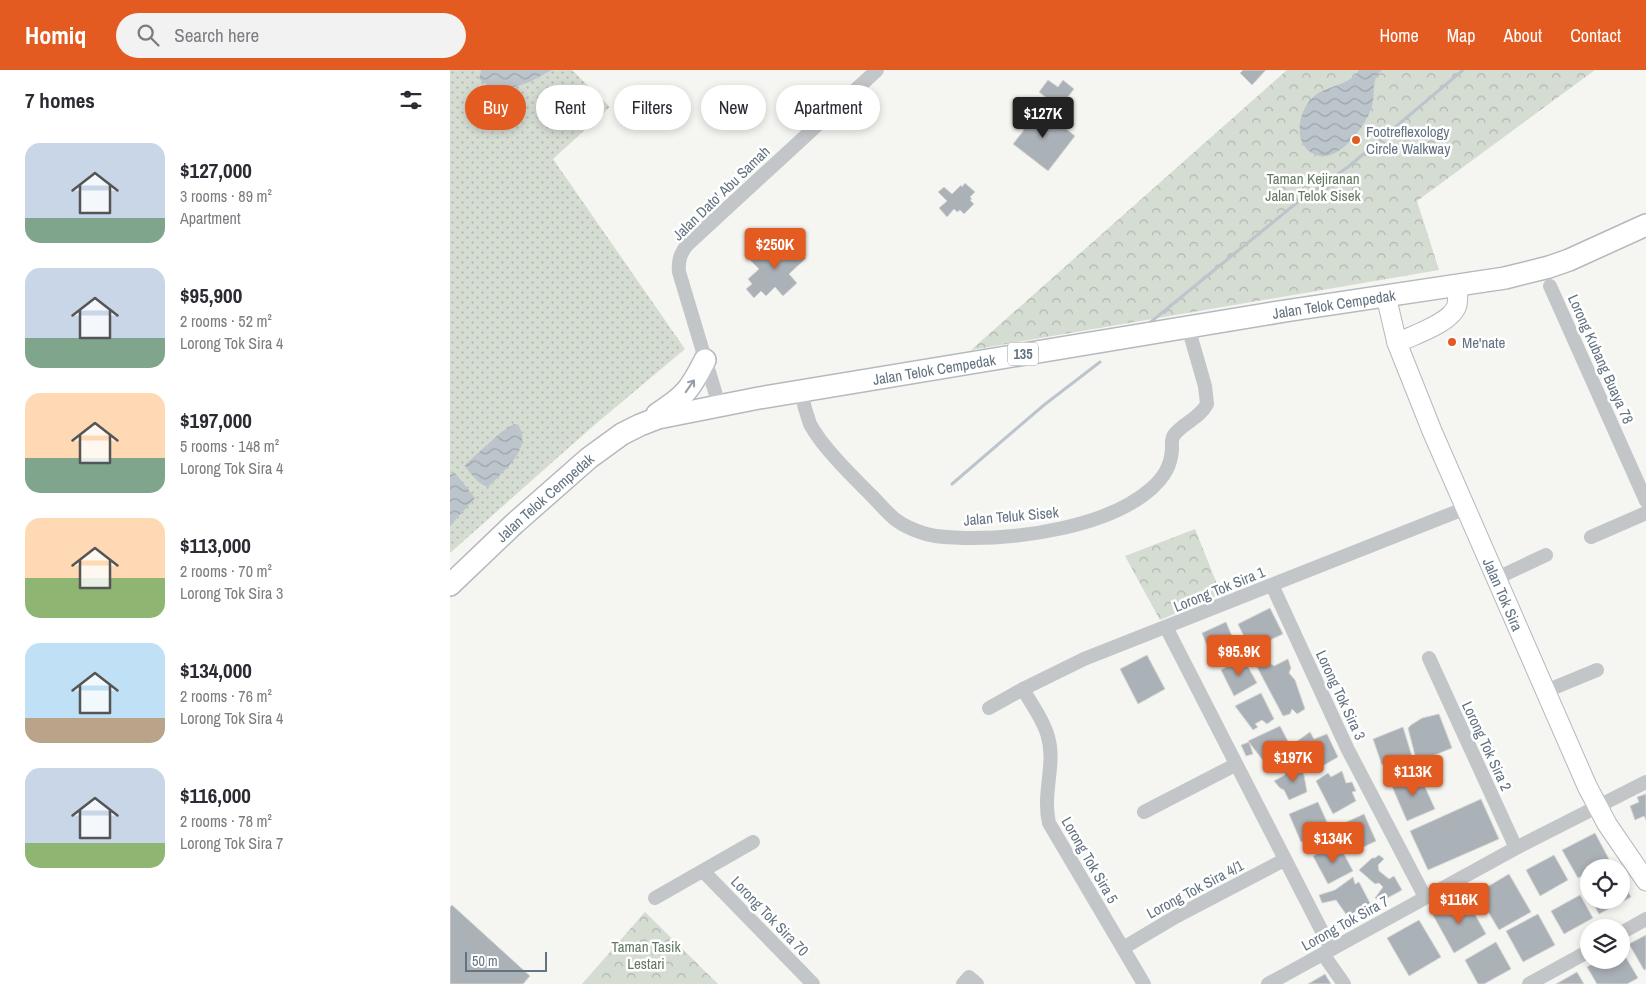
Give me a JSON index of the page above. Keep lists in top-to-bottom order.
{
  "streets": {
    "main road": ["Jalan Telok Cempedak", "135"],
    "street": [
      "Jalan Dato' Abu Samah",
      "Lorong Kubang Buaya 78",
      "Jalan Teluk Sisek",
      "Lorong Tok Sira 1",
      "Jalan Tok Sira",
      "Lorong Tok Sira 3",
      "Lorong Tok Sira 2",
      "Lorong Tok Sira 5",
      "Lorong Tok Sira 4/1",
      "Lorong Tok Sira 70",
      "Lorong Tok Sira 7"
    ]
  },
  "crossings": [
    ["Jalan Dato' Abu Samah", "Jalan Telok Cempedak"],
    ["Jalan Telok Cempedak", "Jalan Teluk Sisek"],
    ["Jalan Telok Cempedak", "Jalan Tok Sira"],
    ["Lorong Tok Sira 1", "Jalan Tok Sira"],
    ["Lorong Tok Sira 1", "Lorong Tok Sira 3"],
    ["Lorong Tok Sira 1", "Lorong Tok Sira 5"],
    ["Jalan Tok Sira", "Lorong Tok Sira 7"],
    ["Lorong Tok Sira 3", "Lorong Tok Sira 7"],
    ["Lorong Tok Sira 2", "Lorong Tok Sira 7"],
    ["Lorong Tok Sira 5", "Lorong Tok Sira 4/1"]
  ],
  "parks": ["Taman Kejiranan Jalan Telok Sisek", "Taman Tasik Lestari"],
  "places": ["Footreflexology Circle Walkway", "Me'nate"],
  "scale_bar": "50 m",
  "page": {
    "header": "Homiq",
    "search": "Search here",
    "nav": [
      "Home",
      "Map",
      "About",
      "Contact"
    ],
    "heading": "7 homes",
    "chip": [
      "Buy",
      "Rent",
      "Filters",
      "New",
      "Apartment"
    ],
    "price": [
      "$127K",
      "$250K",
      "$95.9K",
      "$197K",
      "$113K",
      "$134K",
      "$116K"
    ],
    "list": [
      {
        "name": "$127,000",
        "note": "3 rooms · 89 m² · Apartment"
      },
      {
        "name": "$95,900",
        "note": "2 rooms · 52 m² · Lorong Tok Sira 4"
      },
      {
        "name": "$197,000",
        "note": "5 rooms · 148 m² · Lorong Tok Sira 4"
      },
      {
        "name": "$113,000",
        "note": "2 rooms · 70 m² · Lorong Tok Sira 3"
      },
      {
        "name": "$134,000",
        "note": "2 rooms · 76 m² · Lorong Tok Sira 4"
      },
      {
        "name": "$116,000",
        "note": "2 rooms · 78 m² · Lorong Tok Sira 7"
      }
    ],
    "scale": "50 m"
  }
}
